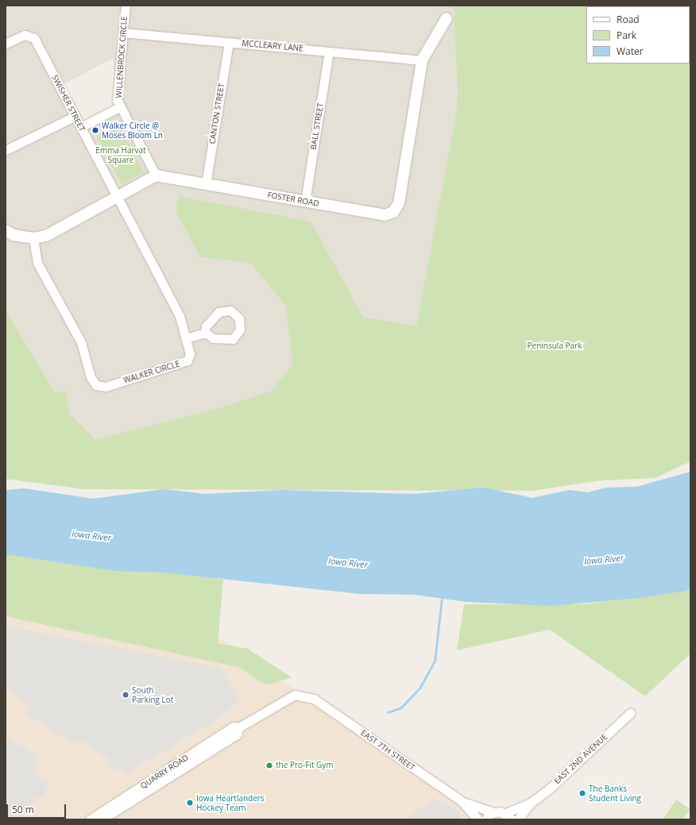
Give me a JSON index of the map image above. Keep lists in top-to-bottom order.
{
  "streets": {
    "street": [
      "MCCLEARY LANE",
      "WILLENBROCK CIRCLE",
      "SWISHER STREET",
      "CANTON STREET",
      "BALL STREET",
      "FOSTER ROAD",
      "WALKER CIRCLE",
      "EAST 7TH STREET",
      "EAST 2ND AVENUE",
      "QUARRY ROAD"
    ]
  },
  "crossings": [
    ["MCCLEARY LANE", "WILLENBROCK CIRCLE"],
    ["MCCLEARY LANE", "CANTON STREET"],
    ["MCCLEARY LANE", "BALL STREET"],
    ["MCCLEARY LANE", "FOSTER ROAD"],
    ["WILLENBROCK CIRCLE", "FOSTER ROAD"],
    ["SWISHER STREET", "WALKER CIRCLE"],
    ["CANTON STREET", "FOSTER ROAD"],
    ["BALL STREET", "FOSTER ROAD"],
    ["EAST 7TH STREET", "EAST 2ND AVENUE"],
    ["EAST 7TH STREET", "QUARRY ROAD"]
  ],
  "water": ["Iowa River"],
  "parks": ["Emma Harvat Square", "Peninsula Park"],
  "places": [
    "Walker Circle @ Moses Bloom Ln",
    "South Parking Lot",
    "the Pro-Fit Gym",
    "The Banks Student Living",
    "Iowa Heartlanders Hockey Team"
  ],
  "legend": ["Road", "Park", "Water"],
  "scale_bar": "50 m"
}
